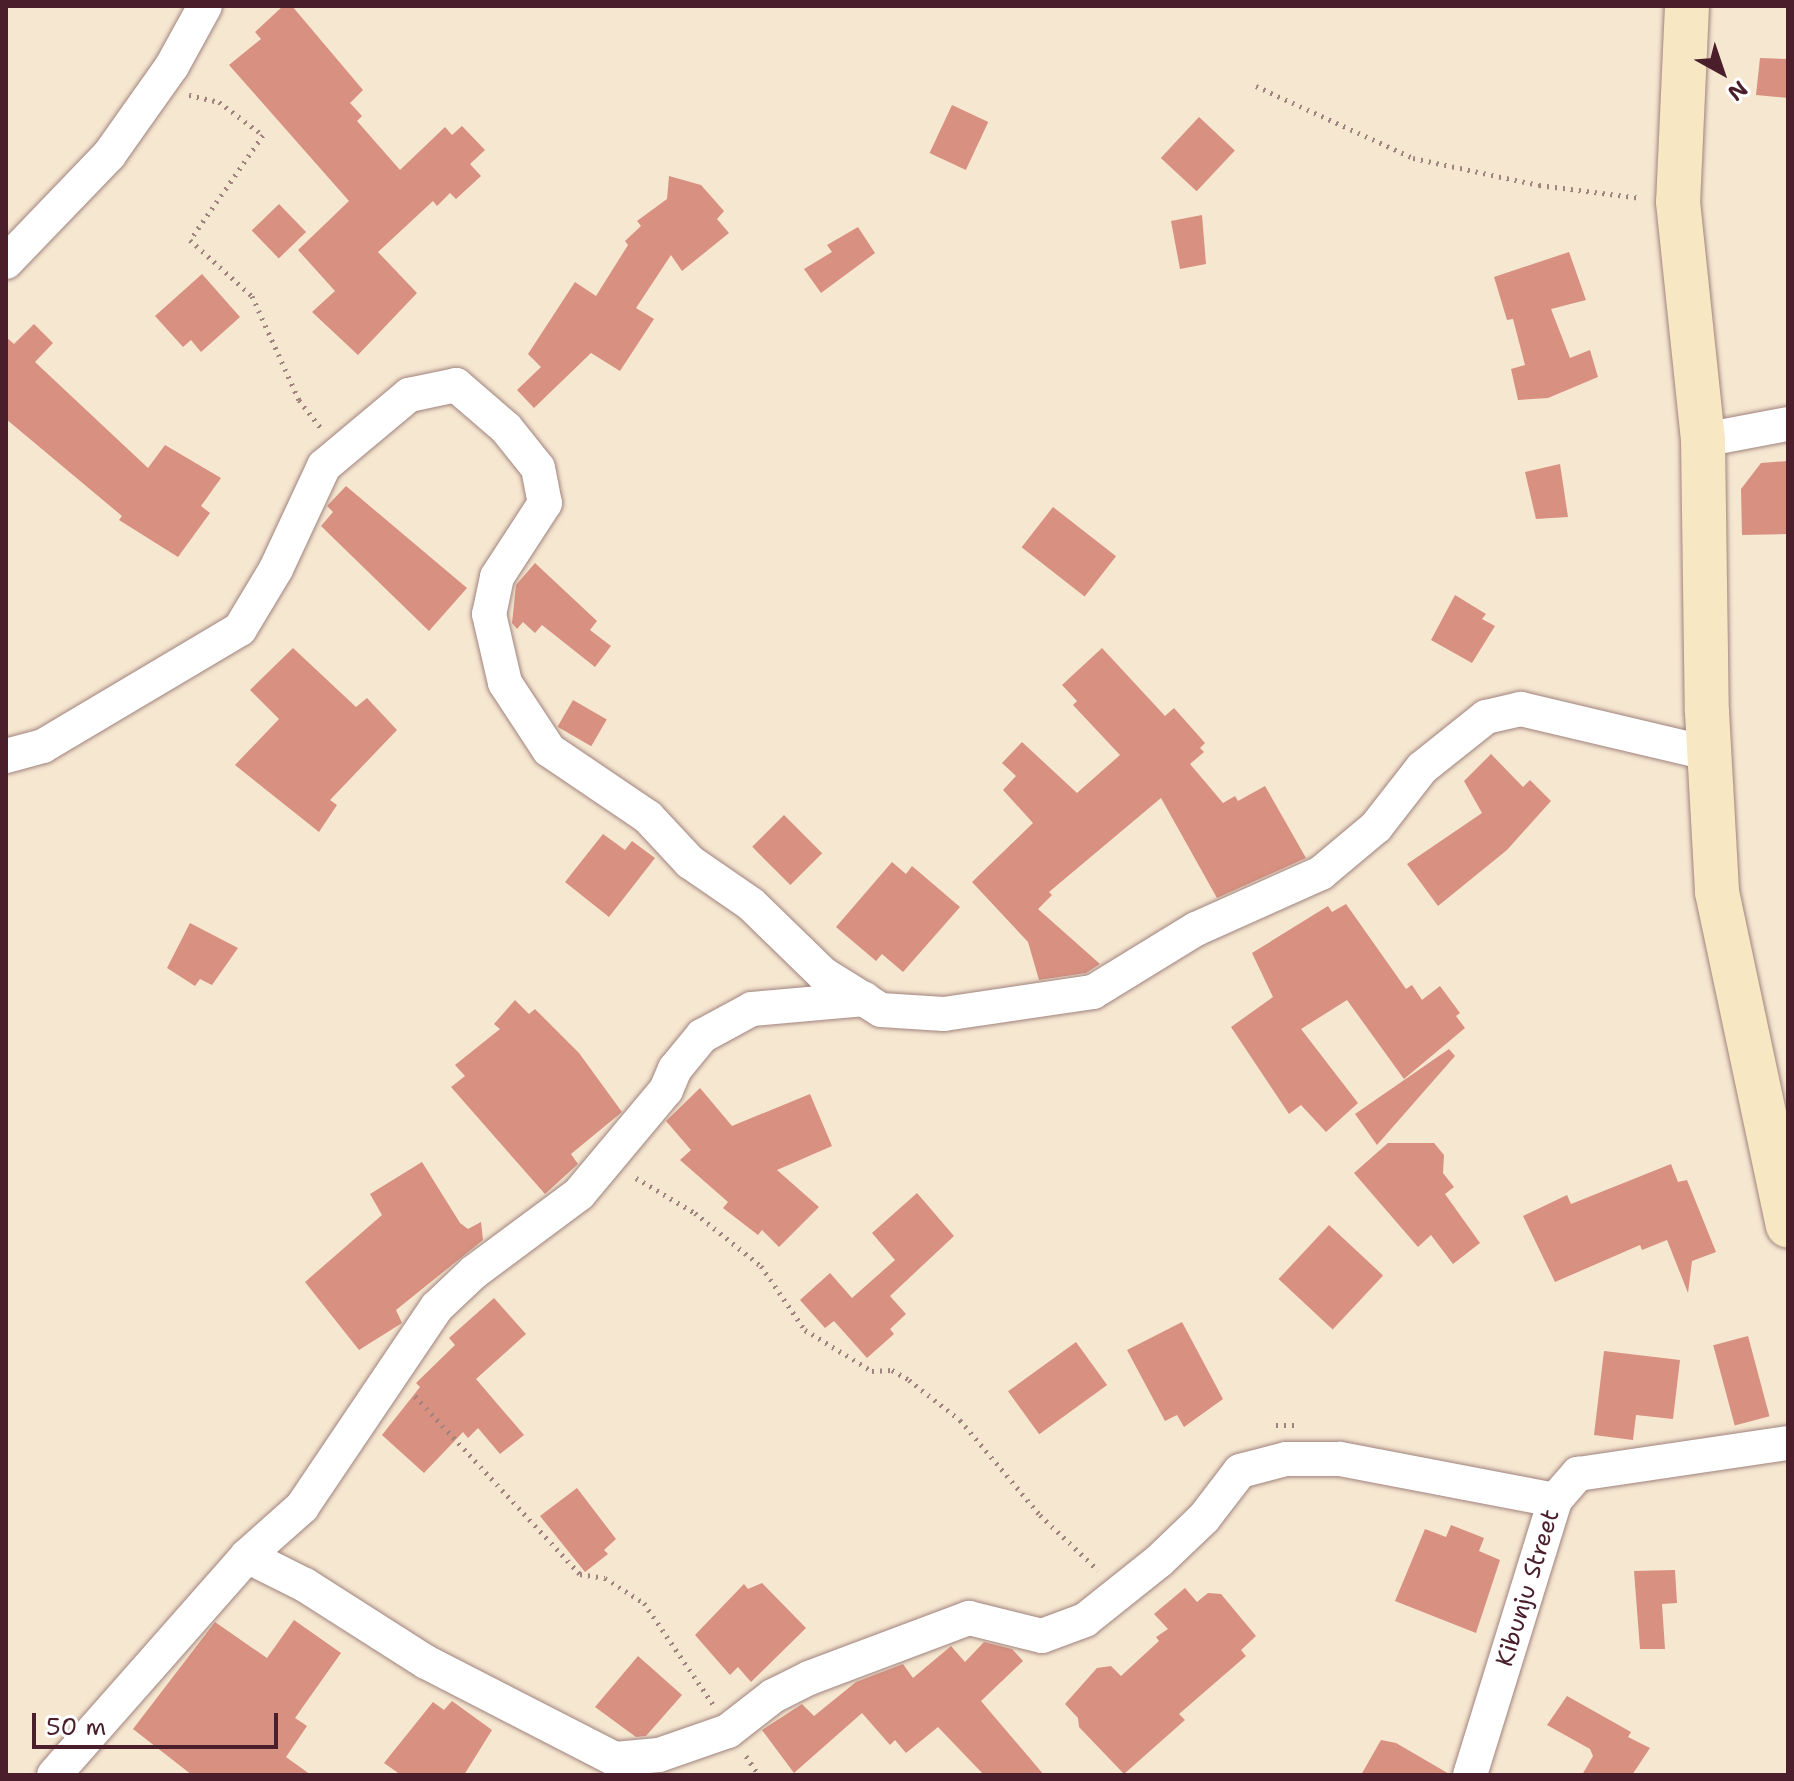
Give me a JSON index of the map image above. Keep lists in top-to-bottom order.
{
  "streets": {
    "street": ["Kibunju Street"]
  },
  "scale_bar": "50 m",
  "north": "bottom right"
}
